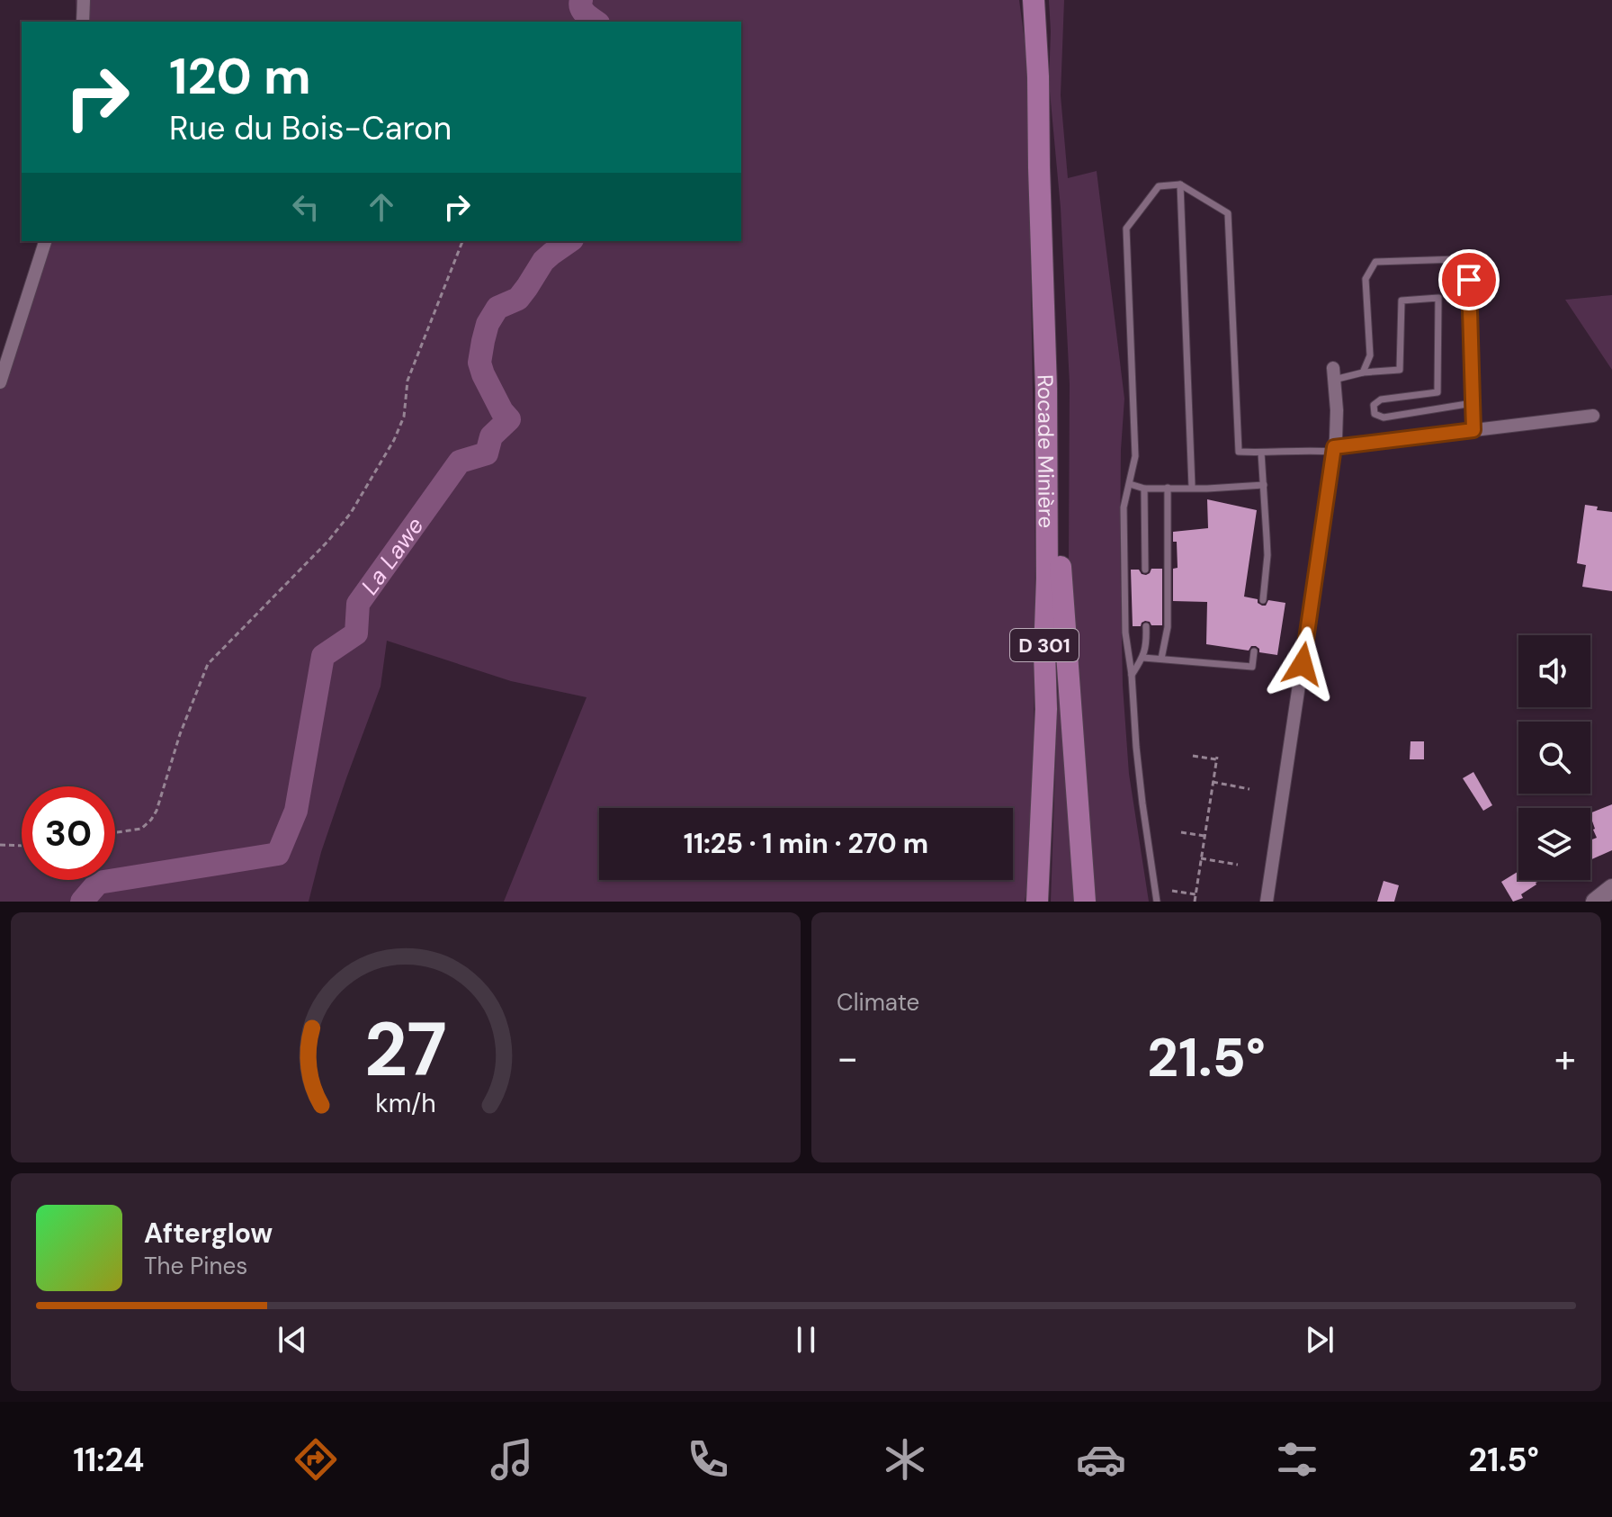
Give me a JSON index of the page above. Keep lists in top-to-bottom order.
{
  "streets": {
    "highway": ["Rocade Minière", "D 301"]
  },
  "water": ["La Lawe"],
  "page": {
    "turn": ["120 m", "Rue du Bois-Caron"],
    "limit": "30",
    "trip": "11:25 · 1 min · 270 m",
    "tile": "Climate",
    "heat": ["−", "21.5°", "+"],
    "song": ["Afterglow", "The Pines"],
    "tabs": ["11:24", "21.5°"],
    "gauge": ["27", "km/h"]
  }
}
